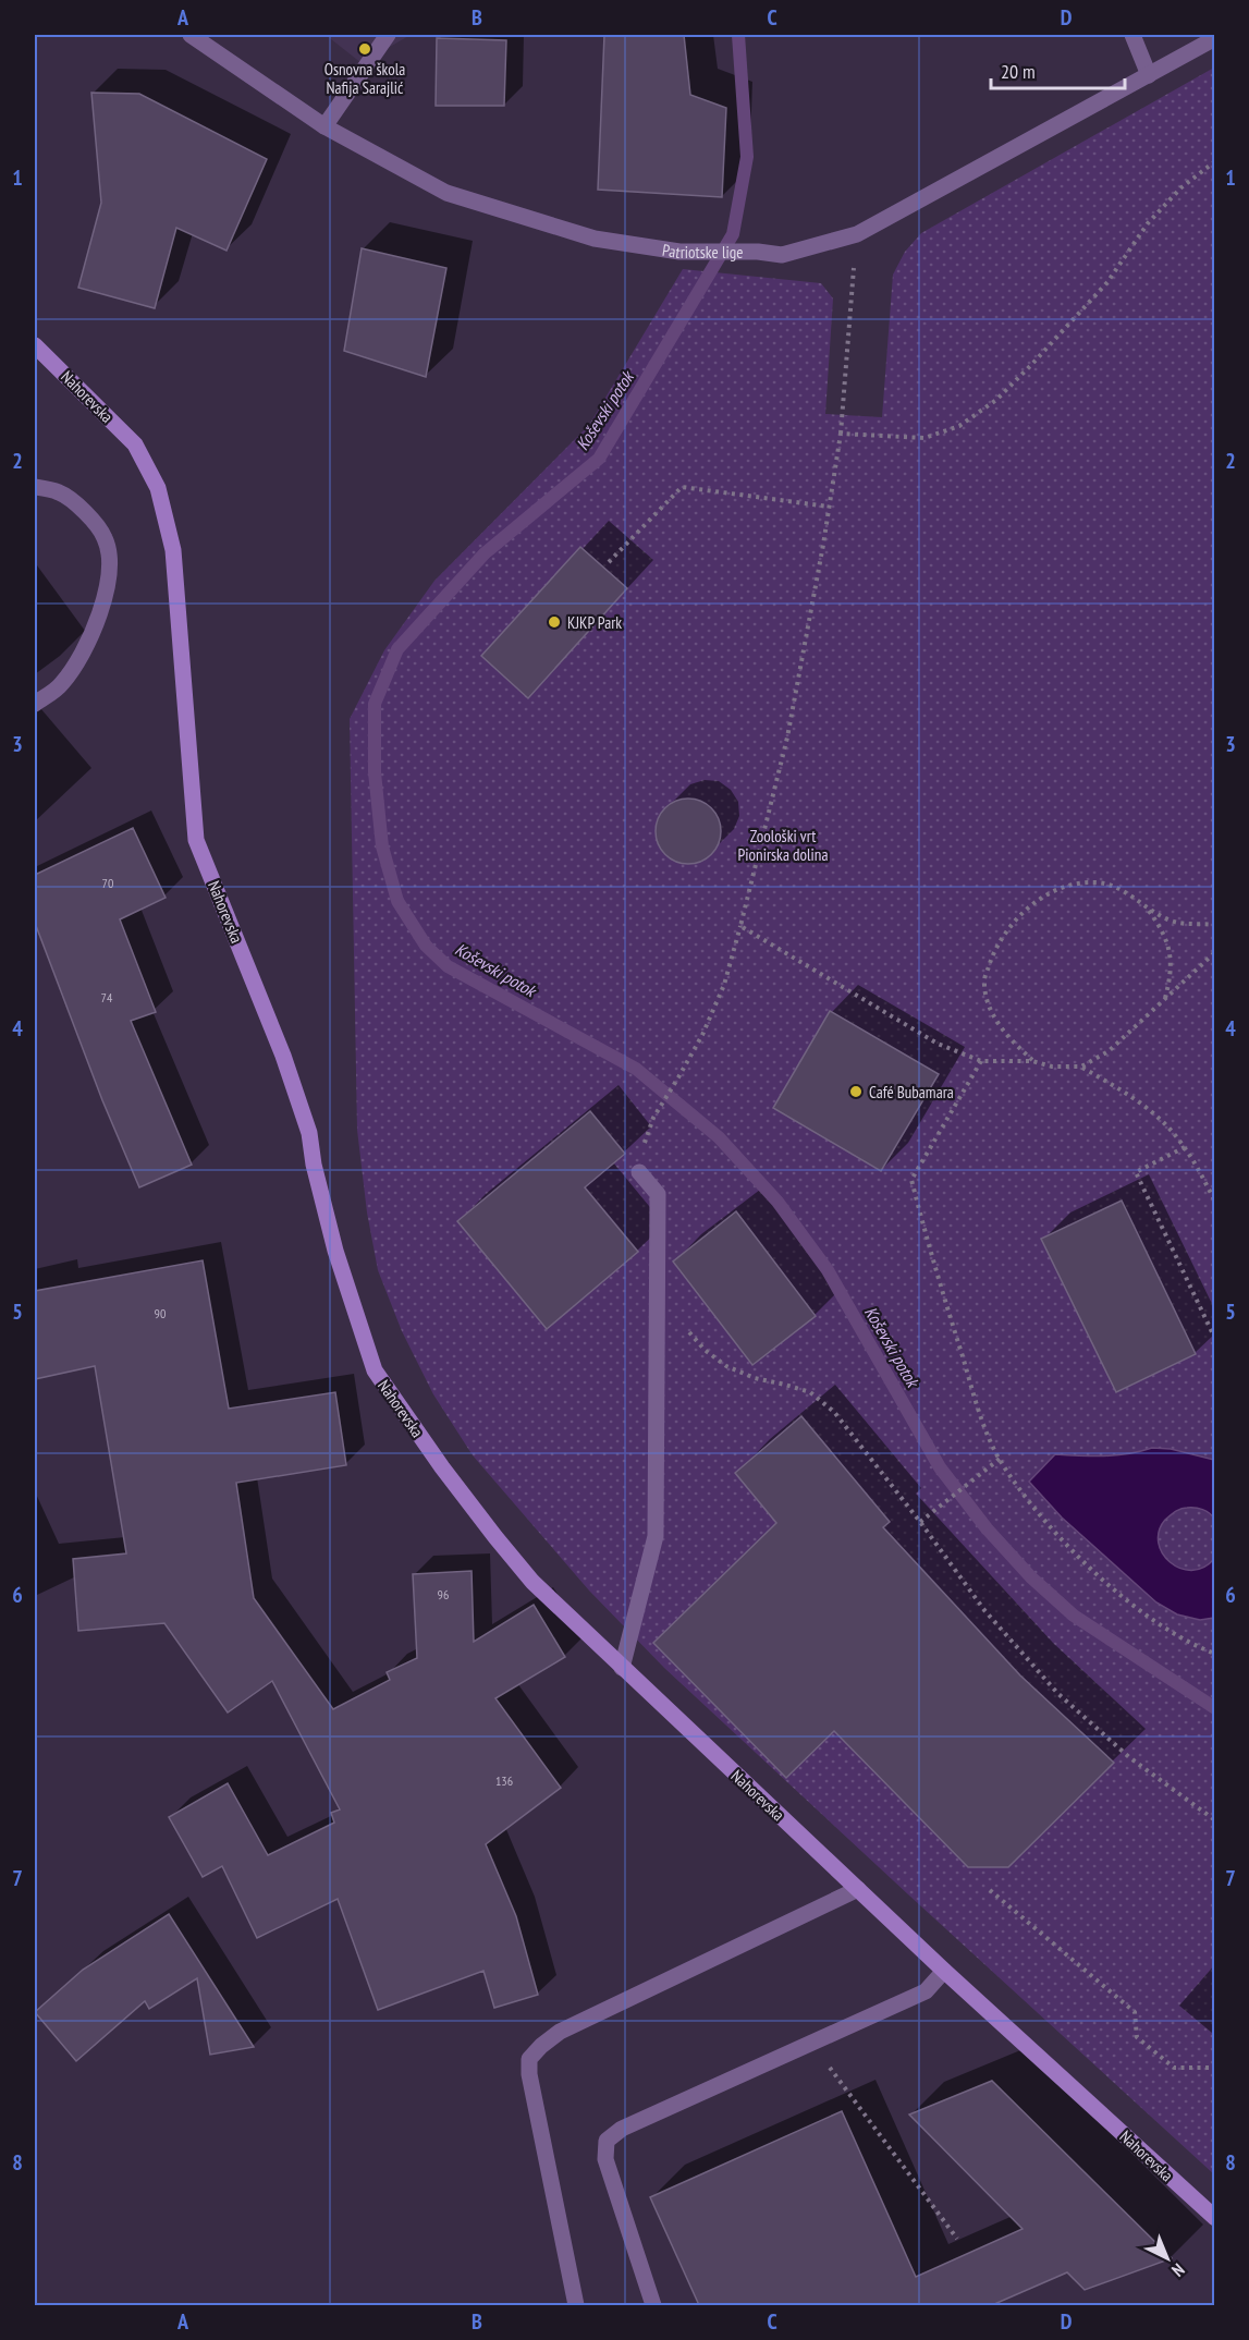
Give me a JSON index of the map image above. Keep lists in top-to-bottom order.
{
  "streets": {
    "street": ["Patriotske lige", "Nahorevska"]
  },
  "water": ["Koševski potok"],
  "parks": ["Zoološki vrt Pionirska dolina"],
  "places": ["Osnovna škola Nafija Sarajlić", "KJKP Park", "Café Bubamara"],
  "house_numbers": [
    "70",
    "74",
    "90",
    "96",
    "136"
  ],
  "scale_bar": "20 m",
  "north": "bottom right",
  "grid": {
    "columns": [
      "A",
      "B",
      "C",
      "D"
    ],
    "rows": [
      "1",
      "2",
      "3",
      "4",
      "5",
      "6",
      "7",
      "8"
    ]
  }
}
